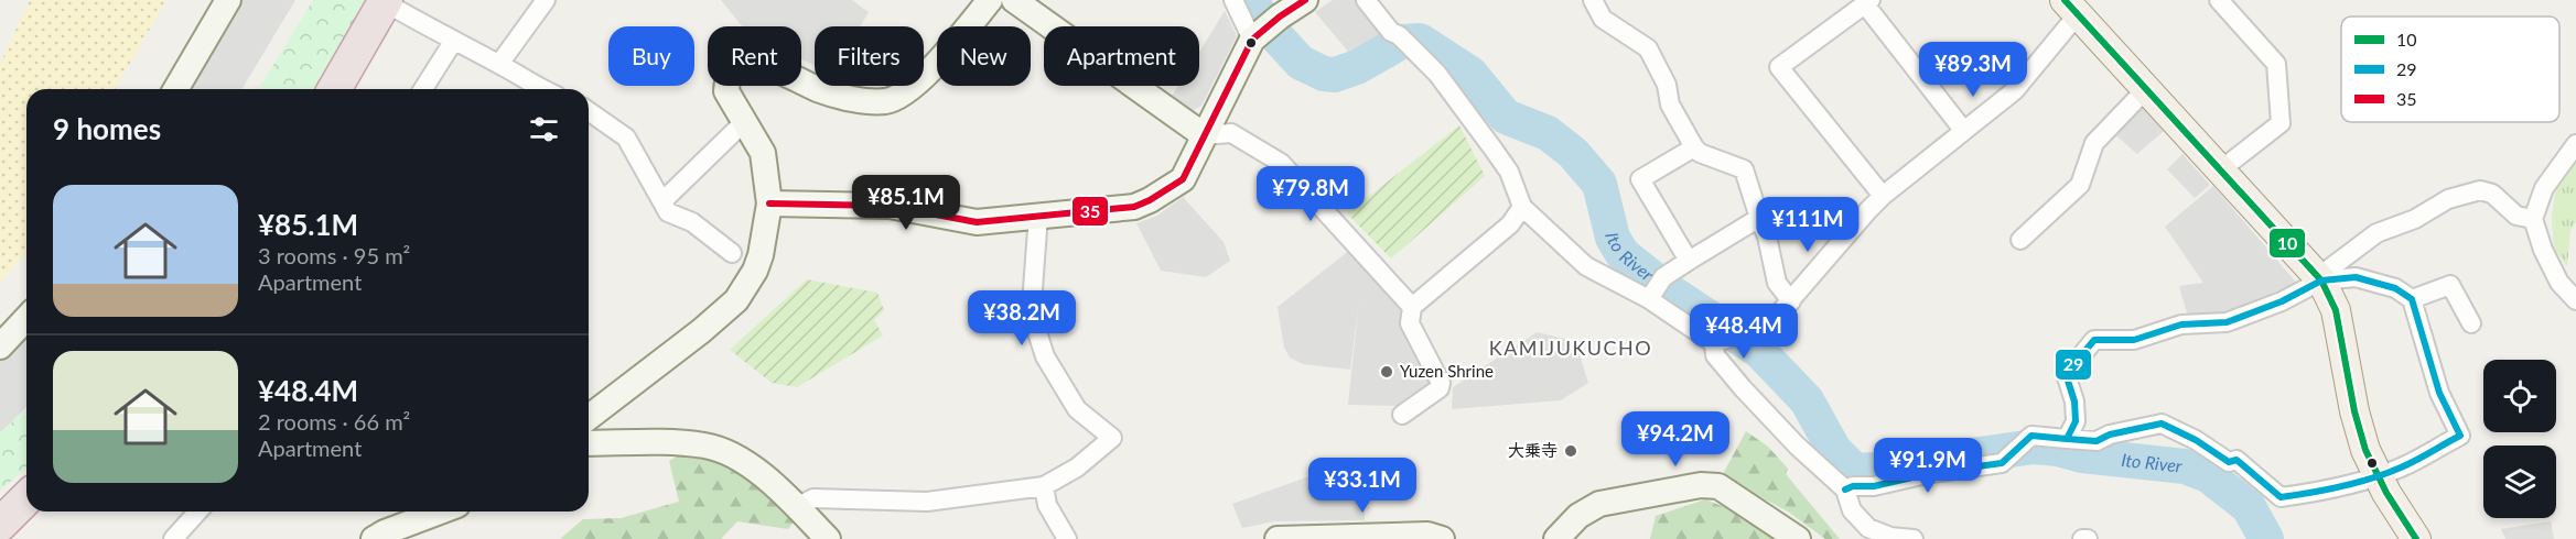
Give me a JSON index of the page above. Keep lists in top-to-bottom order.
{
  "districts": ["KAMIJUKUCHO"],
  "water": ["Ito River"],
  "places": ["Yuzen Shrine", "大乗寺"],
  "lines": ["transit line 10", "transit line 35", "transit line 29"],
  "legend": ["10", "29", "35"],
  "page": {
    "chip": [
      "Buy",
      "Rent",
      "Filters",
      "New",
      "Apartment"
    ],
    "price": [
      "¥89.3M",
      "¥79.8M",
      "¥85.1M",
      "¥111M",
      "¥38.2M",
      "¥48.4M",
      "¥94.2M",
      "¥91.9M",
      "¥33.1M"
    ],
    "heading": "9 homes",
    "list": [
      {
        "name": "¥85.1M",
        "note": "3 rooms · 95 m² · Apartment"
      },
      {
        "name": "¥48.4M",
        "note": "2 rooms · 66 m² · Apartment"
      }
    ]
  }
}
